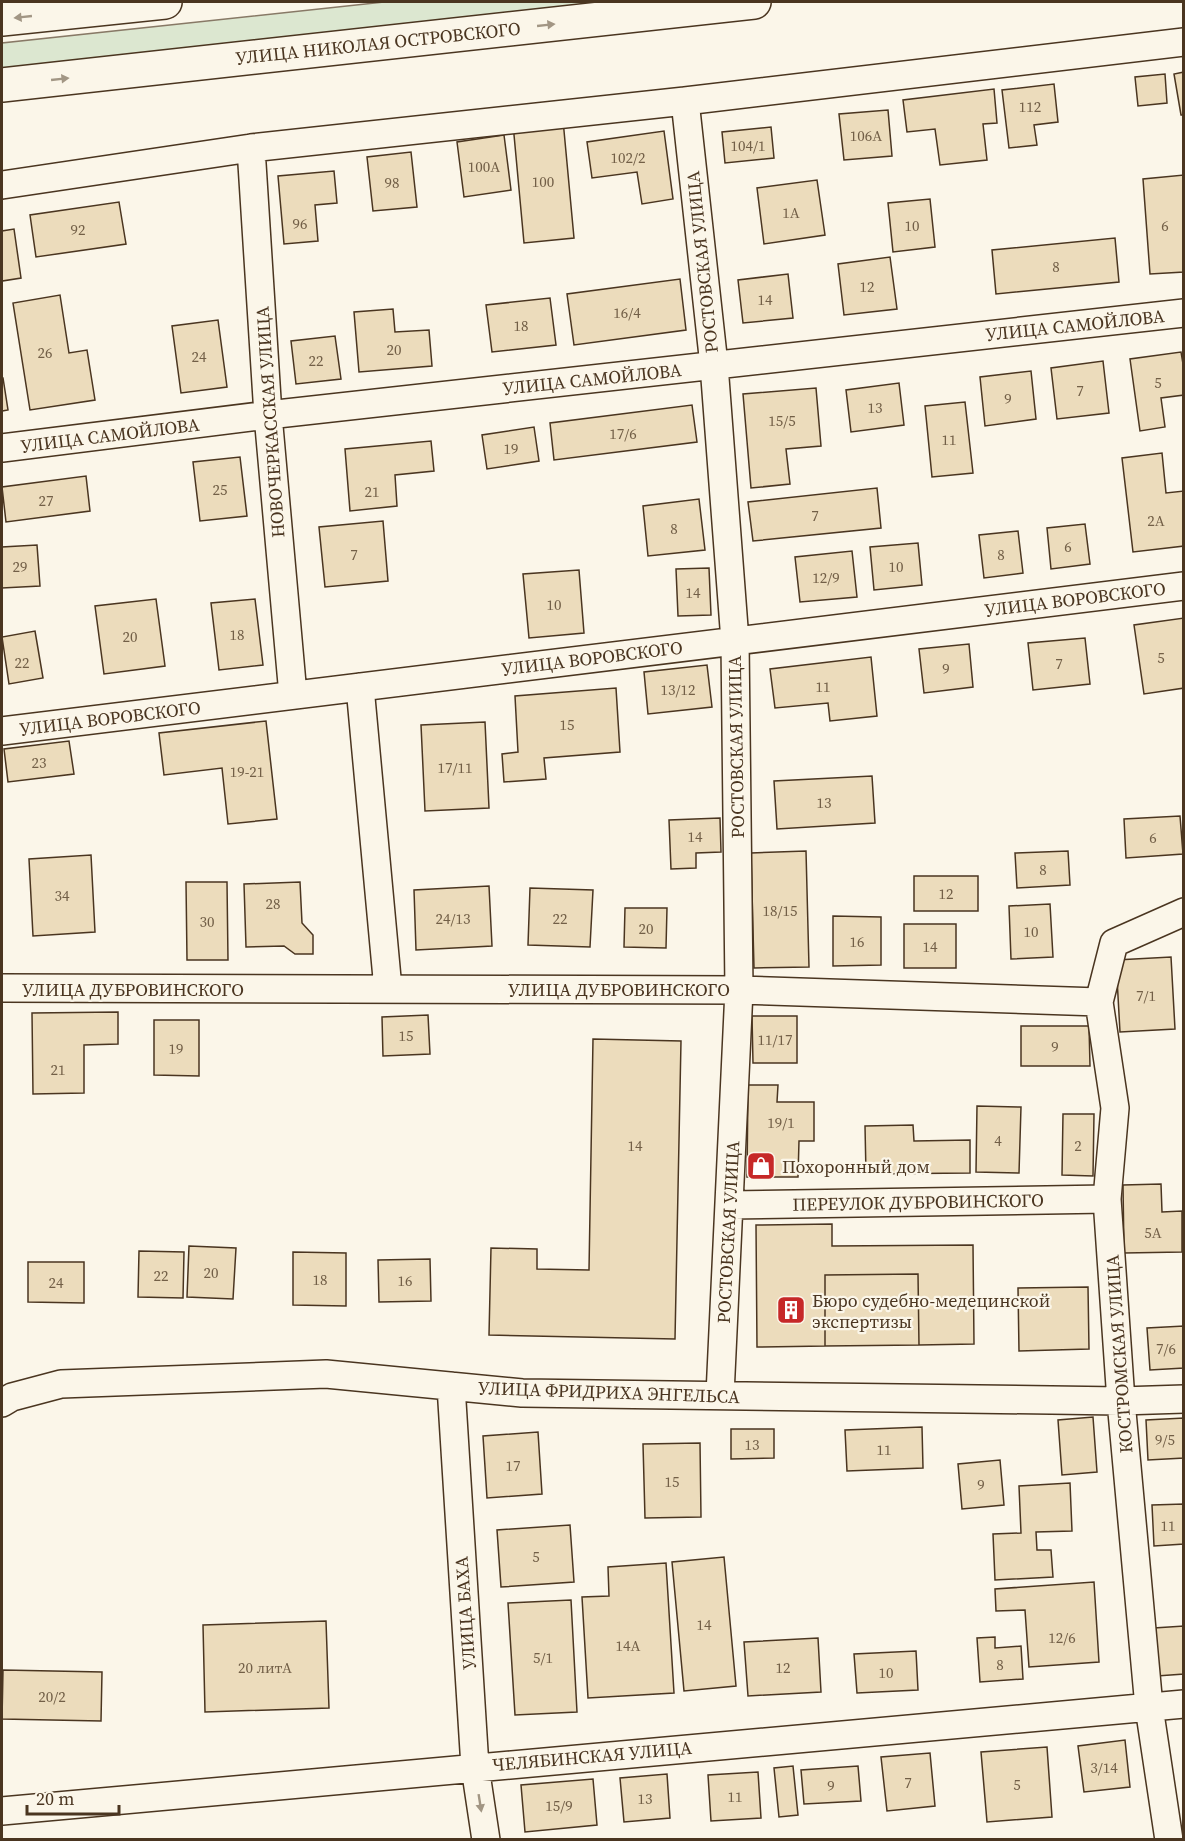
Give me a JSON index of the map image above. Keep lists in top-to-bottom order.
{
  "streets": {
    "main road": ["УЛИЦА НИКОЛАЯ ОСТРОВСКОГО"],
    "street": [
      "РОСТОВСКАЯ УЛИЦА",
      "УЛИЦА САМОЙЛОВА",
      "НОВОЧЕРКАССКАЯ УЛИЦА",
      "УЛИЦА ВОРОВСКОГО",
      "УЛИЦА ДУБРОВИНСКОГО",
      "ПЕРЕУЛОК ДУБРОВИНСКОГО",
      "КОСТРОМСКАЯ УЛИЦА",
      "УЛИЦА ФРИДРИХА ЭНГЕЛЬСА",
      "УЛИЦА БАХА",
      "ЧЕЛЯБИНСКАЯ УЛИЦА"
    ]
  },
  "crossings": [
    ["РОСТОВСКАЯ УЛИЦА", "УЛИЦА САМОЙЛОВА"],
    ["РОСТОВСКАЯ УЛИЦА", "УЛИЦА ВОРОВСКОГО"],
    ["РОСТОВСКАЯ УЛИЦА", "УЛИЦА ДУБРОВИНСКОГО"],
    ["РОСТОВСКАЯ УЛИЦА", "ПЕРЕУЛОК ДУБРОВИНСКОГО"],
    ["РОСТОВСКАЯ УЛИЦА", "УЛИЦА ФРИДРИХА ЭНГЕЛЬСА"],
    ["УЛИЦА САМОЙЛОВА", "НОВОЧЕРКАССКАЯ УЛИЦА"],
    ["НОВОЧЕРКАССКАЯ УЛИЦА", "УЛИЦА ВОРОВСКОГО"],
    ["УЛИЦА ДУБРОВИНСКОГО", "КОСТРОМСКАЯ УЛИЦА"],
    ["ПЕРЕУЛОК ДУБРОВИНСКОГО", "КОСТРОМСКАЯ УЛИЦА"],
    ["КОСТРОМСКАЯ УЛИЦА", "УЛИЦА ФРИДРИХА ЭНГЕЛЬСА"],
    ["КОСТРОМСКАЯ УЛИЦА", "ЧЕЛЯБИНСКАЯ УЛИЦА"],
    ["УЛИЦА ФРИДРИХА ЭНГЕЛЬСА", "УЛИЦА БАХА"],
    ["УЛИЦА БАХА", "ЧЕЛЯБИНСКАЯ УЛИЦА"]
  ],
  "one_way": ["УЛИЦА НИКОЛАЯ ОСТРОВСКОГО"],
  "places": {
    "shop": ["Похоронный дом"],
    "building": ["Бюро судебно-медецинской экспертизы"]
  },
  "house_numbers": [
    "112",
    "106А",
    "104/1",
    "102/2",
    "100А",
    "100",
    "98",
    "1А",
    "96",
    "10",
    "6",
    "92",
    "8",
    "12",
    "14",
    "16/4",
    "18",
    "20",
    "26",
    "24",
    "22",
    "5",
    "7",
    "9",
    "13",
    "15/5",
    "17/6",
    "11",
    "19",
    "25",
    "21",
    "27",
    "7",
    "2А",
    "8",
    "6",
    "7",
    "8",
    "29",
    "10",
    "12/9",
    "14",
    "10",
    "18",
    "20",
    "5",
    "22",
    "7",
    "9",
    "11",
    "13/12",
    "15",
    "23",
    "17/11",
    "19-21",
    "13",
    "14",
    "6",
    "8",
    "12",
    "34",
    "28",
    "18/15",
    "24/13",
    "22",
    "30",
    "20",
    "10",
    "16",
    "14",
    "7/1",
    "15",
    "11/17",
    "9",
    "19",
    "21",
    "19/1",
    "4",
    "14",
    "2",
    "5А",
    "20",
    "22",
    "18",
    "16",
    "24",
    "7/6",
    "9/5",
    "13",
    "11",
    "17",
    "15",
    "9",
    "11",
    "5",
    "14",
    "12/6",
    "14А",
    "5/1",
    "8",
    "20 литА",
    "12",
    "10",
    "20/2",
    "3/14",
    "7",
    "5",
    "9",
    "11",
    "13",
    "15/9"
  ],
  "scale_bar": "20 m"
}
